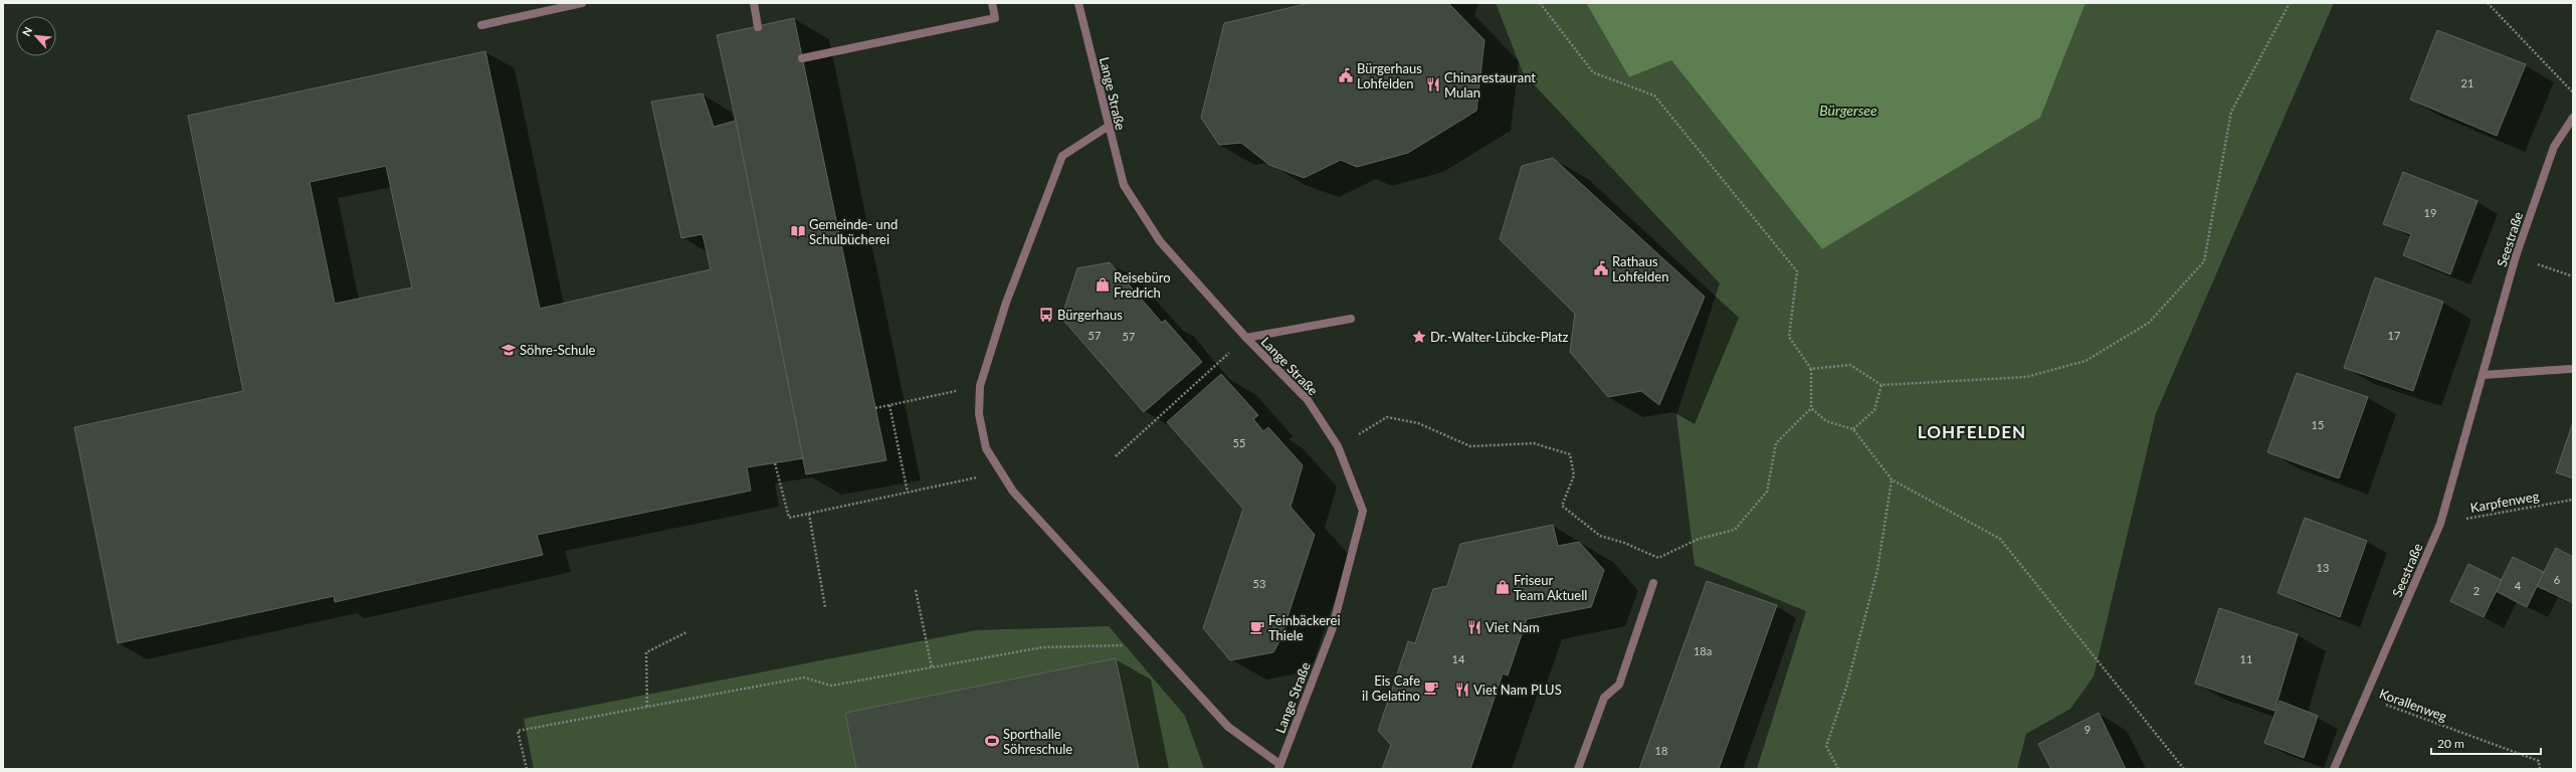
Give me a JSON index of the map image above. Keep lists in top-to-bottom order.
{
  "streets": {
    "street": ["Lange Straße", "Seestraße"],
    "path": ["Karpfenweg", "Korallenweg"]
  },
  "crossings": [
    ["Seestraße", "Karpfenweg"],
    ["Seestraße", "Korallenweg"]
  ],
  "districts": ["LOHFELDEN"],
  "water": ["Bürgersee"],
  "places": {
    "public building": ["Bürgerhaus Lohfelden", "Rathaus Lohfelden"],
    "restaurant": ["Chinarestaurant Mulan", "Viet Nam", "Viet Nam PLUS"],
    "library": ["Gemeinde- und Schulbücherei"],
    "shop": ["Reisebüro Fredrich", "Friseur Team Aktuell"],
    "bus stop": ["Bürgerhaus"],
    "place": ["Dr.-Walter-Lübcke-Platz"],
    "school or university": ["Söhre-Schule"],
    "cafe": ["Feinbäckerei Thiele", "Eis Cafe il Gelatino"],
    "sports": ["Sporthalle Söhreschule"]
  },
  "house_numbers": [
    "21",
    "19",
    "57",
    "17",
    "57",
    "15",
    "55",
    "13",
    "6",
    "53",
    "4",
    "2",
    "18a",
    "14",
    "11",
    "9",
    "18"
  ],
  "scale_bar": "20 m",
  "north": "top left"
}
